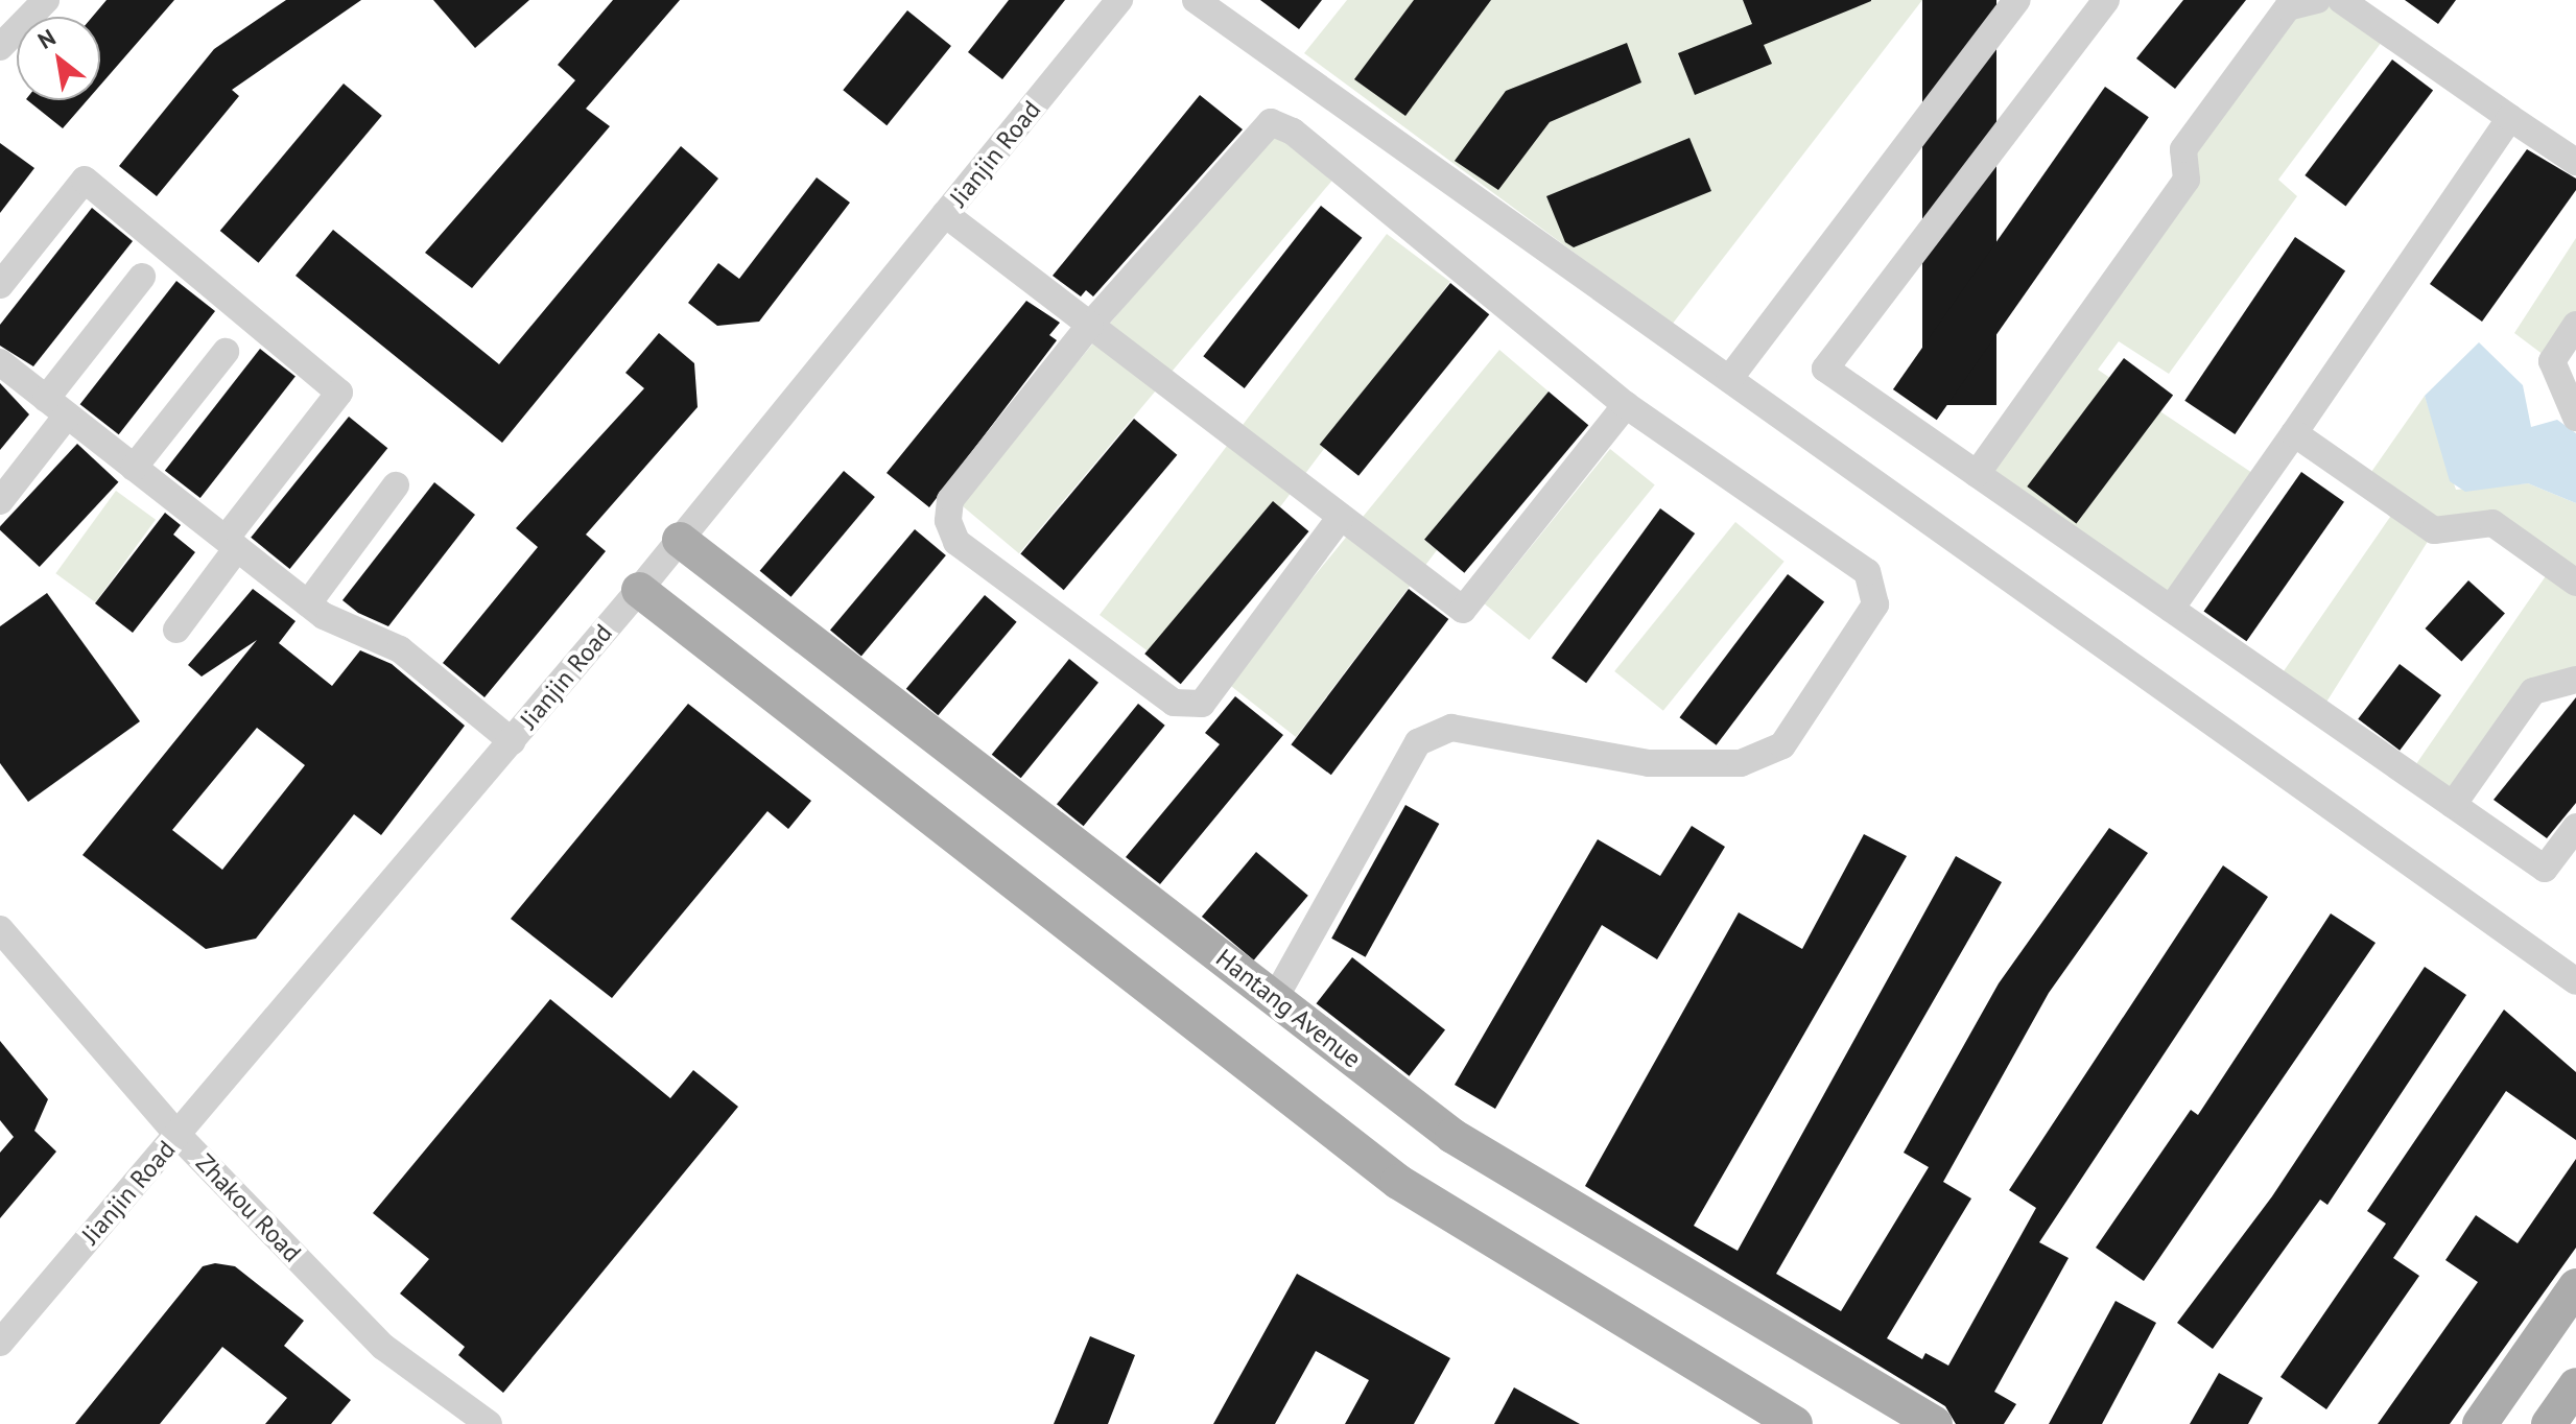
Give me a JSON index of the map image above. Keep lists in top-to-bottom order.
{
  "streets": {
    "main road": ["Hantang Avenue"],
    "street": ["Jianjin Road", "Zhakou Road"]
  },
  "crossings": [
    ["Jianjin Road", "Hantang Avenue"],
    ["Jianjin Road", "Zhakou Road"]
  ],
  "north": "top left"
}
